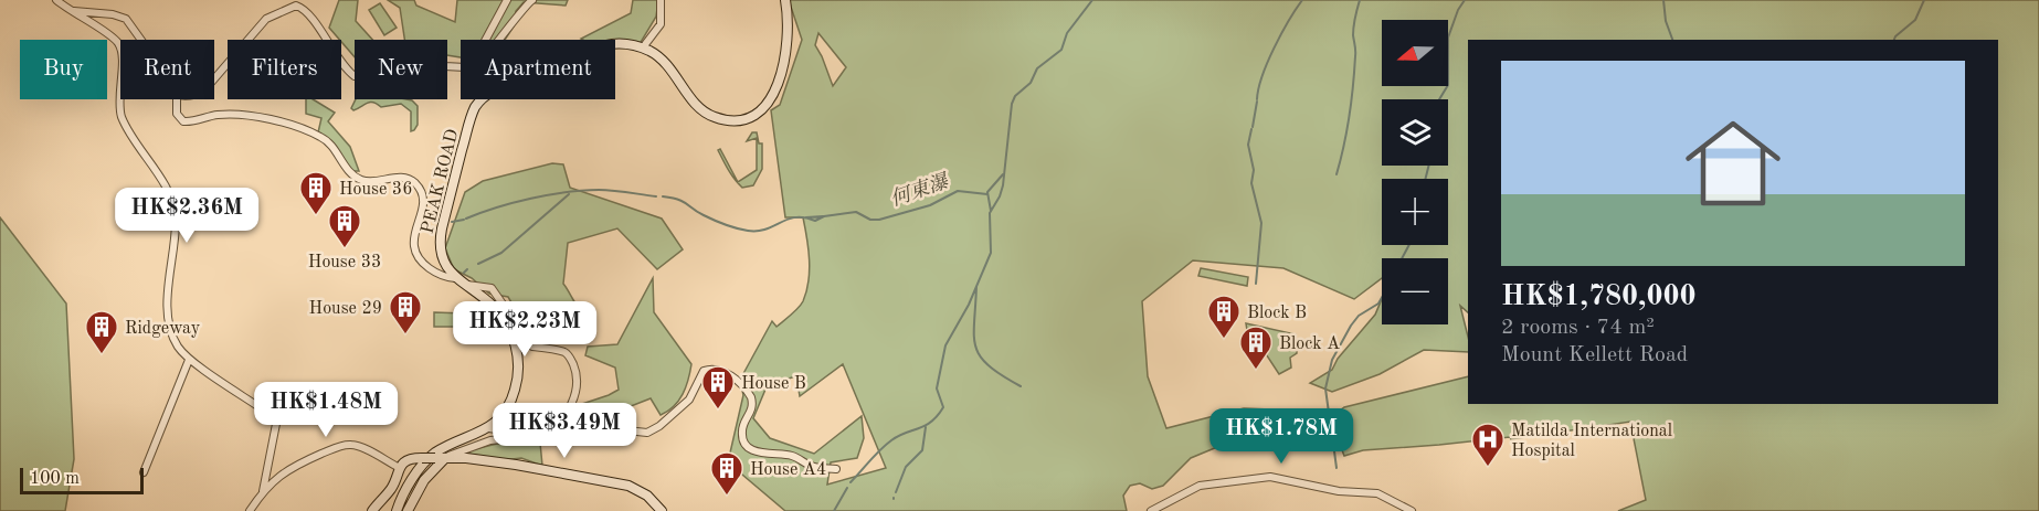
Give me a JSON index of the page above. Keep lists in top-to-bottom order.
{
  "streets": {
    "main road": ["PEAK ROAD"]
  },
  "water": ["何東瀑"],
  "places": {
    "building": [
      "House 36",
      "House 33",
      "House 29",
      "Block B",
      "Ridgeway",
      "Block A",
      "House B",
      "House A4"
    ],
    "hospital": ["Matilda International Hospital"]
  },
  "scale_bar": "100 m",
  "north": "left",
  "page": {
    "map_buttons": ["+", "−"],
    "chip": [
      "Buy",
      "Rent",
      "Filters",
      "New",
      "Apartment"
    ],
    "list": [
      {
        "name": "HK$1,780,000",
        "note": "2 rooms · 74 m² · Mount Kellett Road"
      }
    ],
    "price": [
      "HK$2.36M",
      "HK$2.23M",
      "HK$1.48M",
      "HK$3.49M",
      "HK$1.78M"
    ],
    "scale": "100 m"
  }
}
